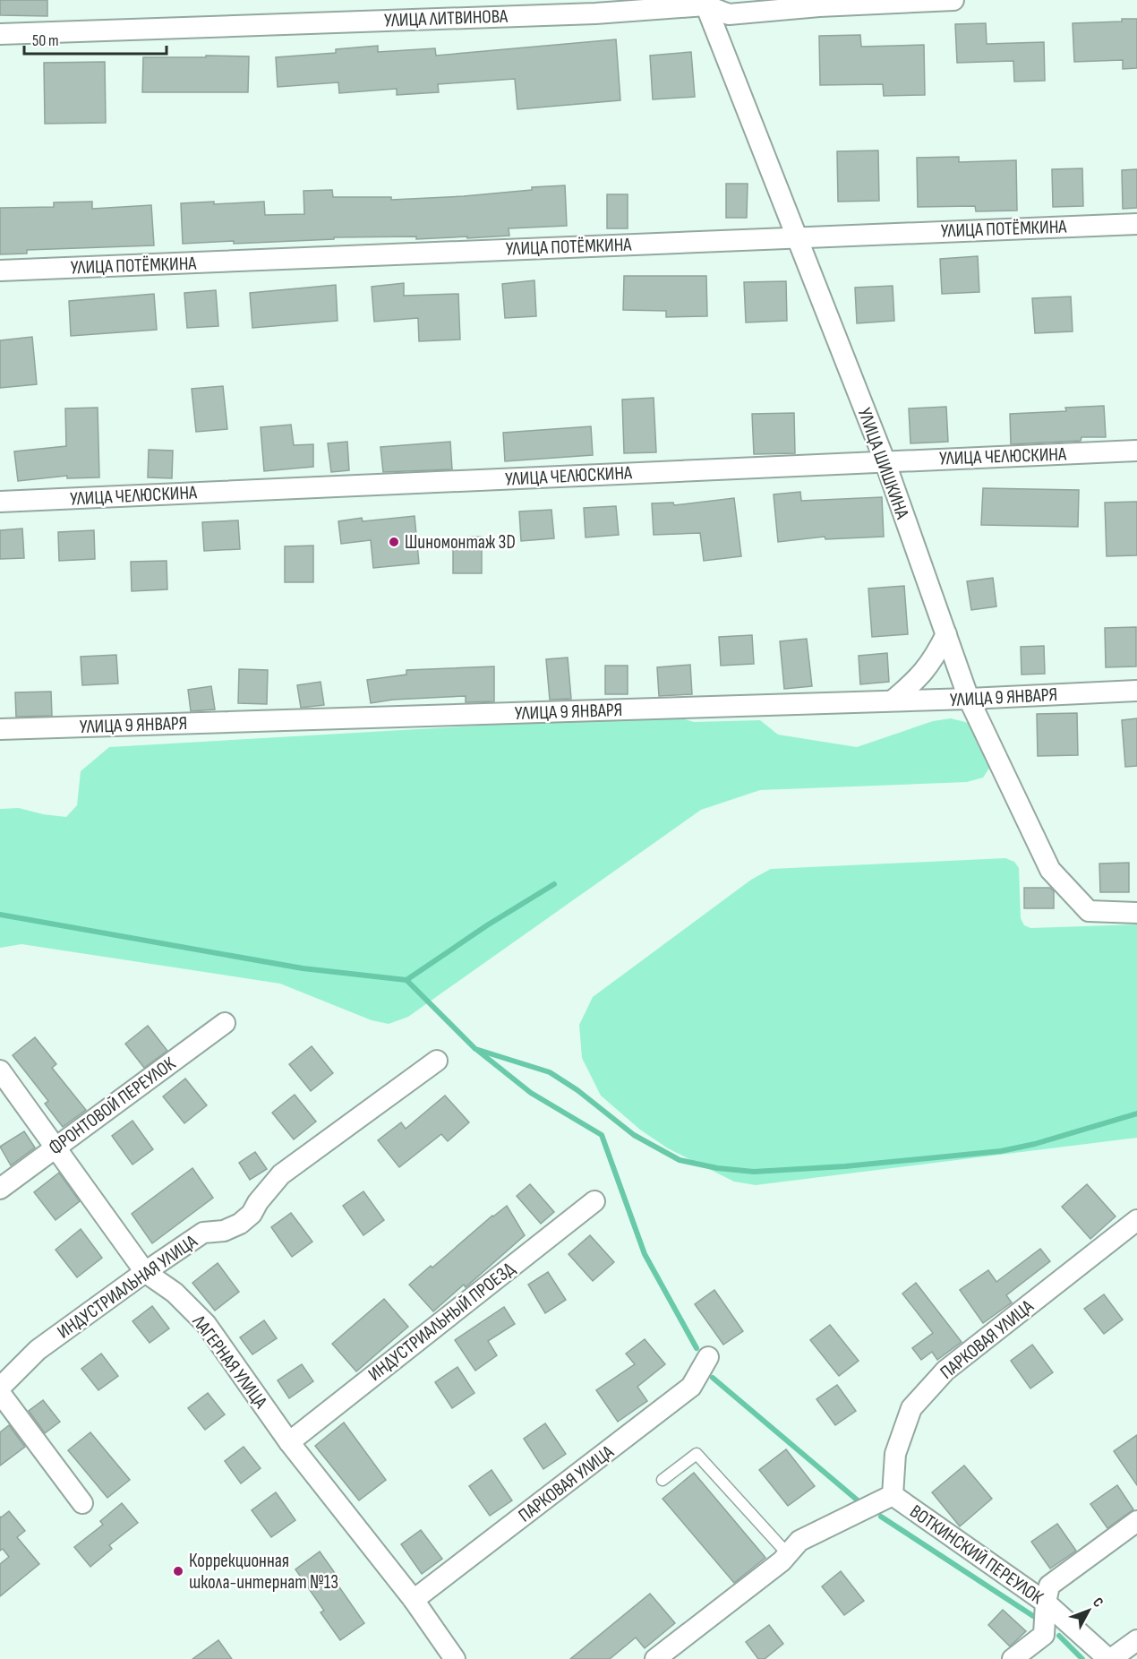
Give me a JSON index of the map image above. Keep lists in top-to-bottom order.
{
  "streets": {
    "street": [
      "УЛИЦА ЛИТВИНОВА",
      "УЛИЦА ПОТЁМКИНА",
      "УЛИЦА ЧЕЛЮСКИНА",
      "УЛИЦА ШИШКИНА",
      "УЛИЦА 9 ЯНВАРЯ",
      "ФРОНТОВОЙ ПЕРЕУЛОК",
      "ИНДУСТРИАЛЬНАЯ УЛИЦА",
      "ИНДУСТРИАЛЬНЫЙ ПРОЕЗД",
      "ПАРКОВАЯ УЛИЦА",
      "ЛАГЕРНАЯ УЛИЦА",
      "ВОТКИНСКИЙ ПЕРЕУЛОК"
    ]
  },
  "crossings": [
    ["УЛИЦА ЛИТВИНОВА", "УЛИЦА ШИШКИНА"],
    ["УЛИЦА ПОТЁМКИНА", "УЛИЦА ШИШКИНА"],
    ["УЛИЦА ЧЕЛЮСКИНА", "УЛИЦА ШИШКИНА"],
    ["УЛИЦА ШИШКИНА", "УЛИЦА 9 ЯНВАРЯ"],
    ["ФРОНТОВОЙ ПЕРЕУЛОК", "ЛАГЕРНАЯ УЛИЦА"],
    ["ИНДУСТРИАЛЬНАЯ УЛИЦА", "ЛАГЕРНАЯ УЛИЦА"],
    ["ИНДУСТРИАЛЬНЫЙ ПРОЕЗД", "ЛАГЕРНАЯ УЛИЦА"],
    ["ПАРКОВАЯ УЛИЦА", "ЛАГЕРНАЯ УЛИЦА"],
    ["ПАРКОВАЯ УЛИЦА", "ВОТКИНСКИЙ ПЕРЕУЛОК"]
  ],
  "places": ["Шиномонтаж 3D", "Коррекционная школа-интернат №13"],
  "scale_bar": "50 m",
  "north": "top right"
}
